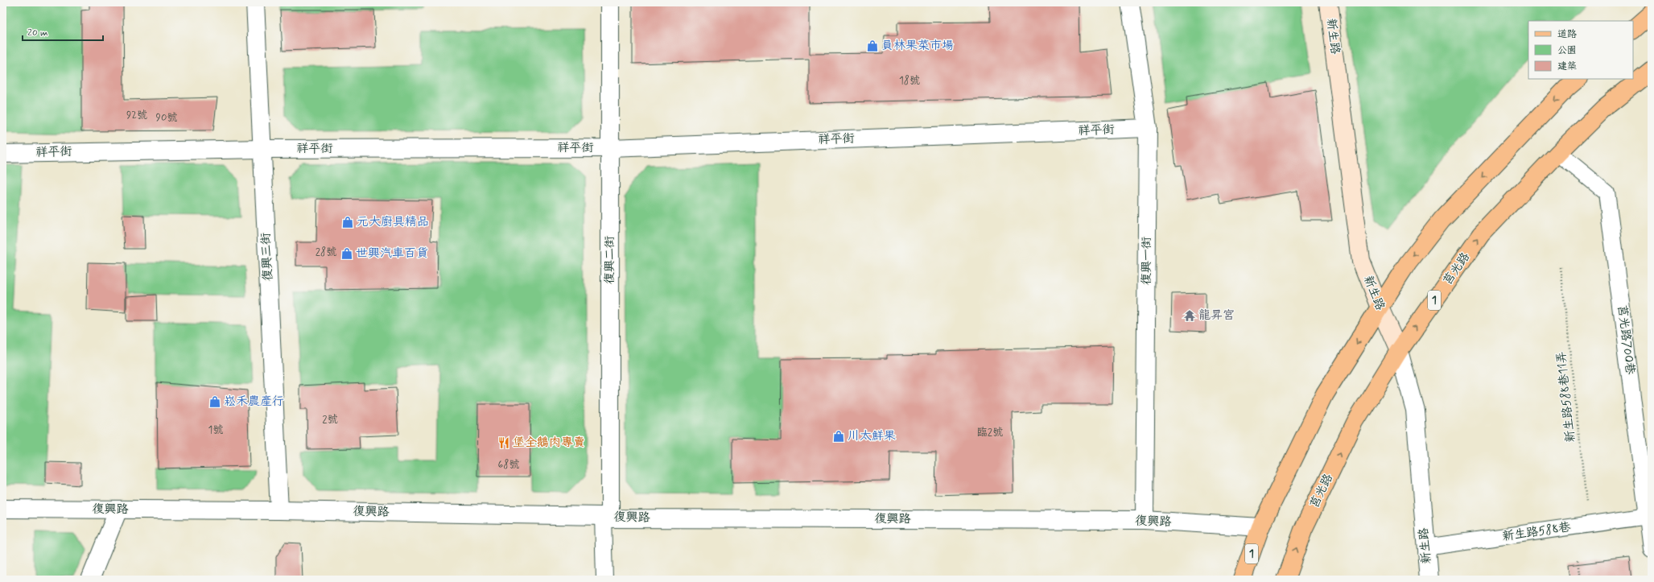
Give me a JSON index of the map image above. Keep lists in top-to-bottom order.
{
  "streets": {
    "main road": ["莒光路", "1"],
    "street": [
      "新生路",
      "祥平街",
      "復興三街",
      "復興二街",
      "復興一街",
      "復興路"
    ],
    "lane": ["莒光路700巷", "新生路588巷"],
    "path": ["新生路588巷11弄"]
  },
  "crossings": [
    ["新生路", "莒光路"],
    ["新生路", "1"],
    ["新生路", "新生路588巷"],
    ["祥平街", "復興三街"],
    ["祥平街", "復興二街"],
    ["祥平街", "復興一街"],
    ["復興三街", "復興路"],
    ["復興二街", "復興路"],
    ["復興一街", "復興路"],
    ["莒光路", "莒光路700巷"],
    ["1", "復興路"],
    ["莒光路700巷", "新生路588巷"],
    ["新生路588巷11弄", "新生路588巷"]
  ],
  "places": {
    "shop": [
      "員林果菜市場",
      "元大廚具精品",
      "世興汽車百貨",
      "崧禾農產行",
      "川太鮮果"
    ],
    "temple": ["龍昇宮"],
    "restaurant": ["堡全鵝肉專賣"]
  },
  "house_numbers": [
    "18號",
    "92號",
    "90號",
    "28號",
    "2號",
    "1號",
    "臨2號",
    "68號"
  ],
  "legend": ["道路", "公園", "建築"],
  "scale_bar": "20 m"
}
